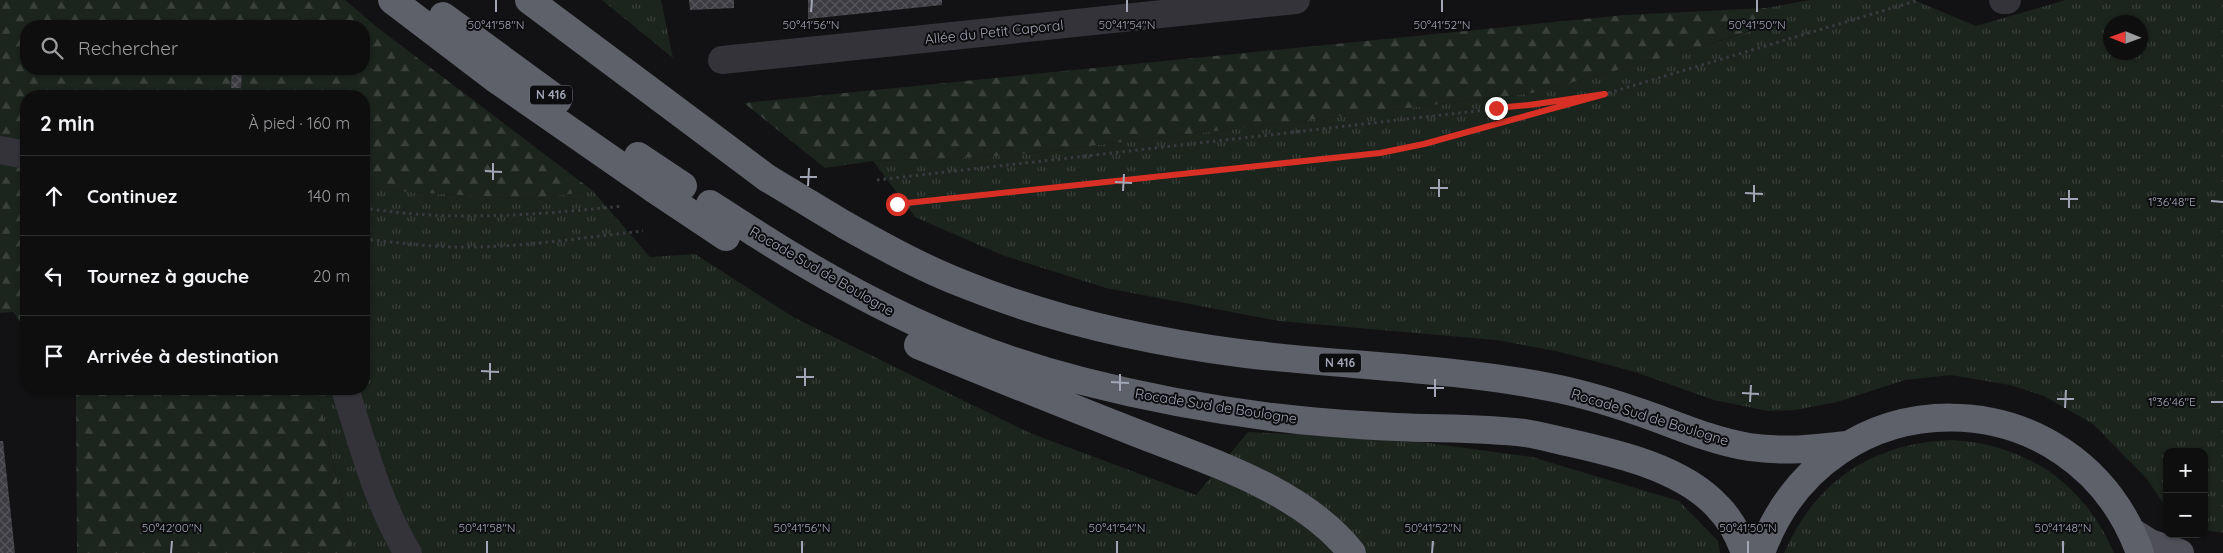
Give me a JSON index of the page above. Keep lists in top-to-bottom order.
{
  "streets": {
    "highway": ["N 416", "Rocade Sud de Boulogne"],
    "street": ["Allée du Petit Caporal"]
  },
  "north": "left",
  "page": {
    "search": "Rechercher",
    "heading": ["2 min", "À pied · 160 m"],
    "list": [
      ["Continuez", "140 m"],
      ["Tournez à gauche", "20 m"],
      "Arrivée à destination"
    ],
    "map_buttons": ["+", "−"]
  },
  "coordinates": [
    "50°41'58\"N",
    "50°41'56\"N",
    "50°41'54\"N",
    "50°41'52\"N",
    "50°41'50\"N",
    "1°36'48\"E",
    "1°36'46\"E",
    "50°42'00\"N",
    "50°41'48\"N"
  ]
}
